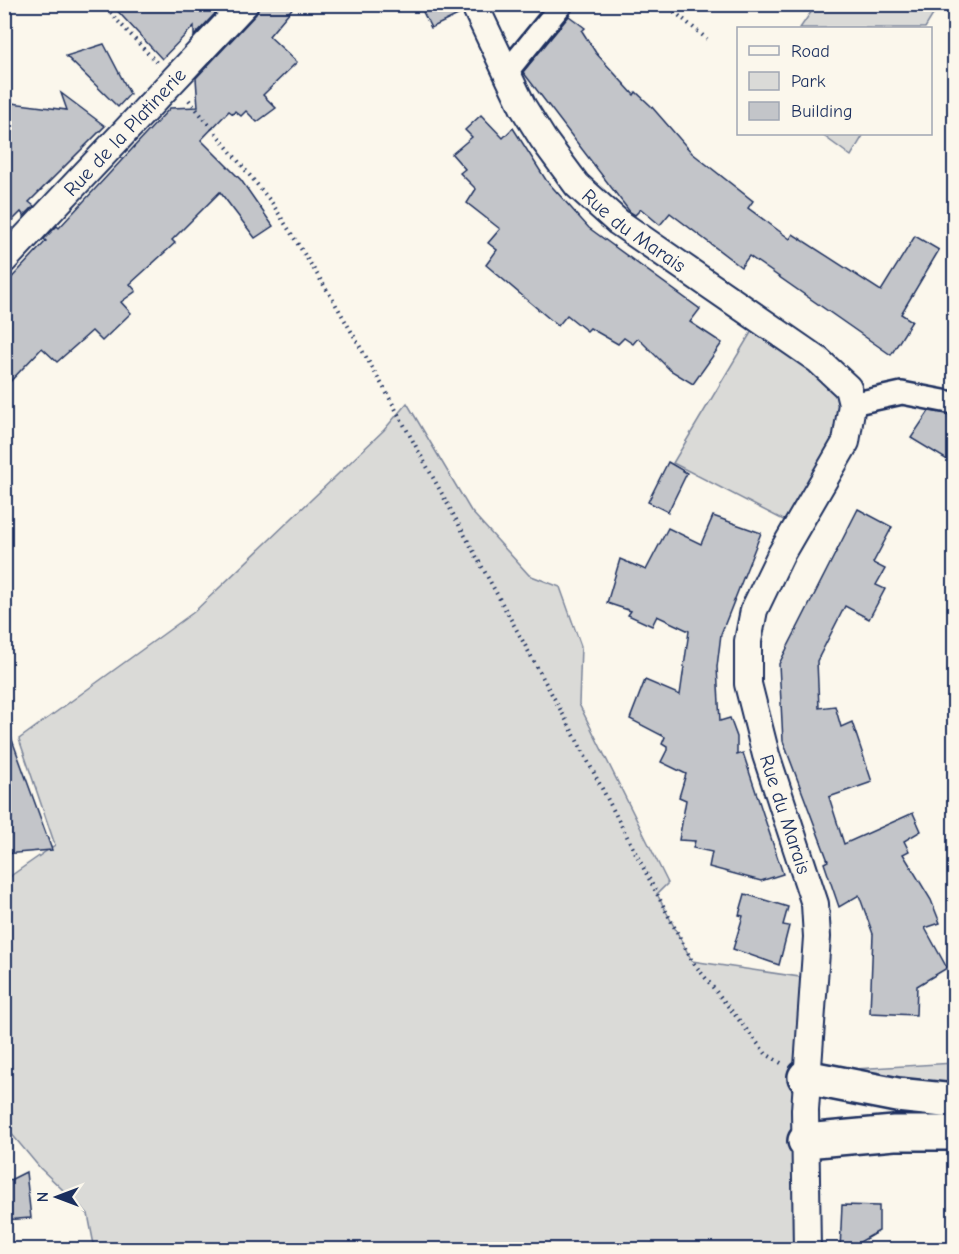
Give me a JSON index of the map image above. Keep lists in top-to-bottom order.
{
  "streets": {
    "street": ["Rue de la Platinerie", "Rue du Marais"]
  },
  "legend": ["Road", "Park", "Building"],
  "north": "left"
}
